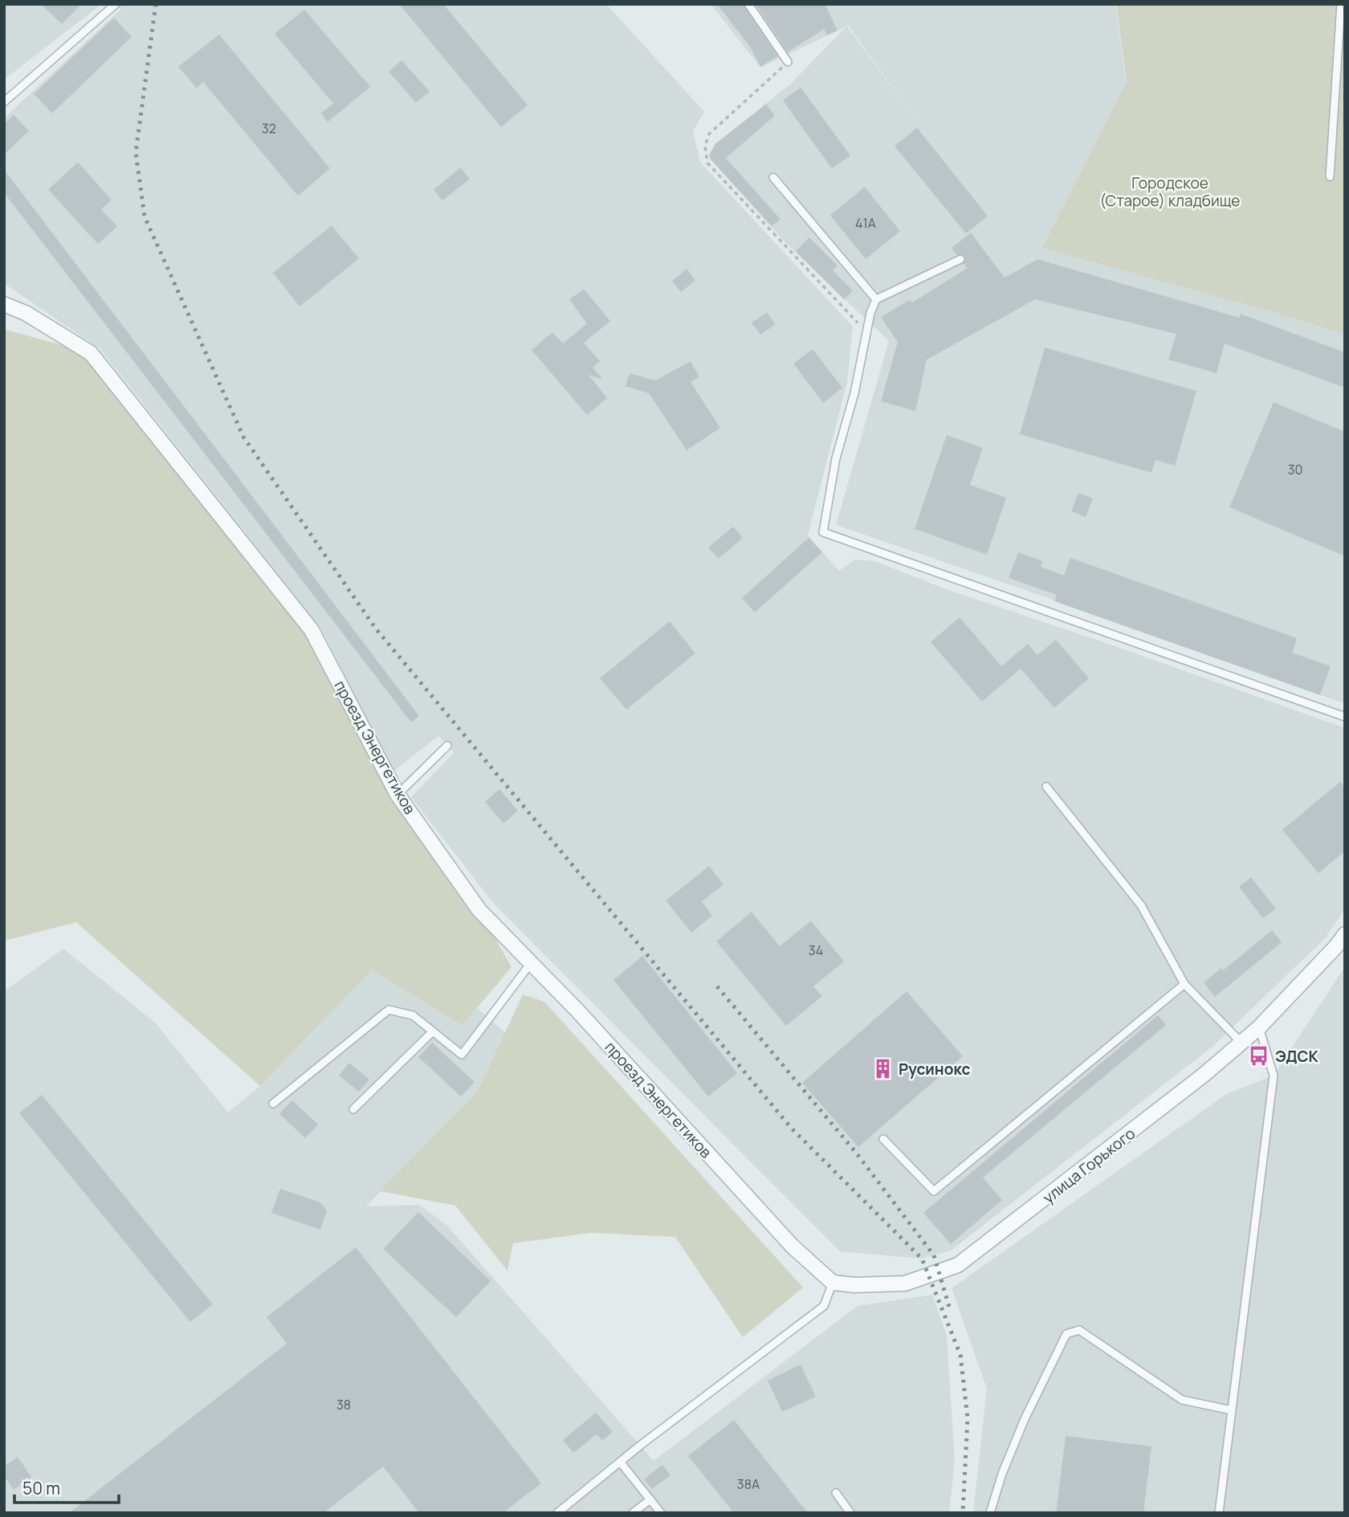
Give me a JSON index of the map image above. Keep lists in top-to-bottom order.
{
  "streets": {
    "street": ["проезд Энергетиков", "улица Горького"]
  },
  "crossings": [
    ["проезд Энергетиков", "улица Горького"]
  ],
  "parks": ["Городское (Старое) кладбище"],
  "places": {
    "bus stop": ["ЭДСК"],
    "building": ["Русинокс"]
  },
  "house_numbers": [
    "32",
    "41А",
    "30",
    "34",
    "38",
    "38А"
  ],
  "scale_bar": "50 m"
}
